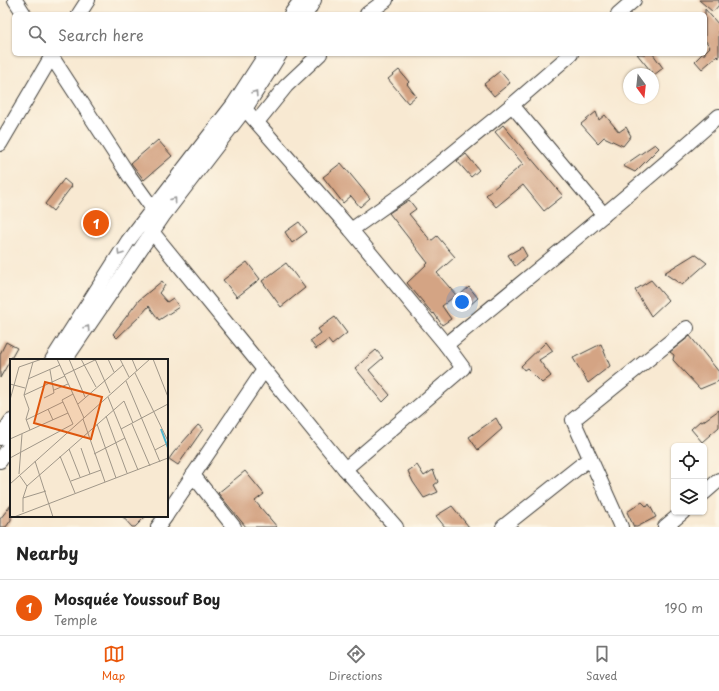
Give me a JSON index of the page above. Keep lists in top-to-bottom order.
{
  "north": "bottom",
  "page": {
    "search": "Search here",
    "pins": "1",
    "heading": "Nearby",
    "list": [
      {
        "mark": "1",
        "name": "Mosquée Youssouf Boy",
        "note": "Temple",
        "value": "190 m"
      }
    ],
    "nav": ["Map", "Directions", "Saved"]
  }
}
